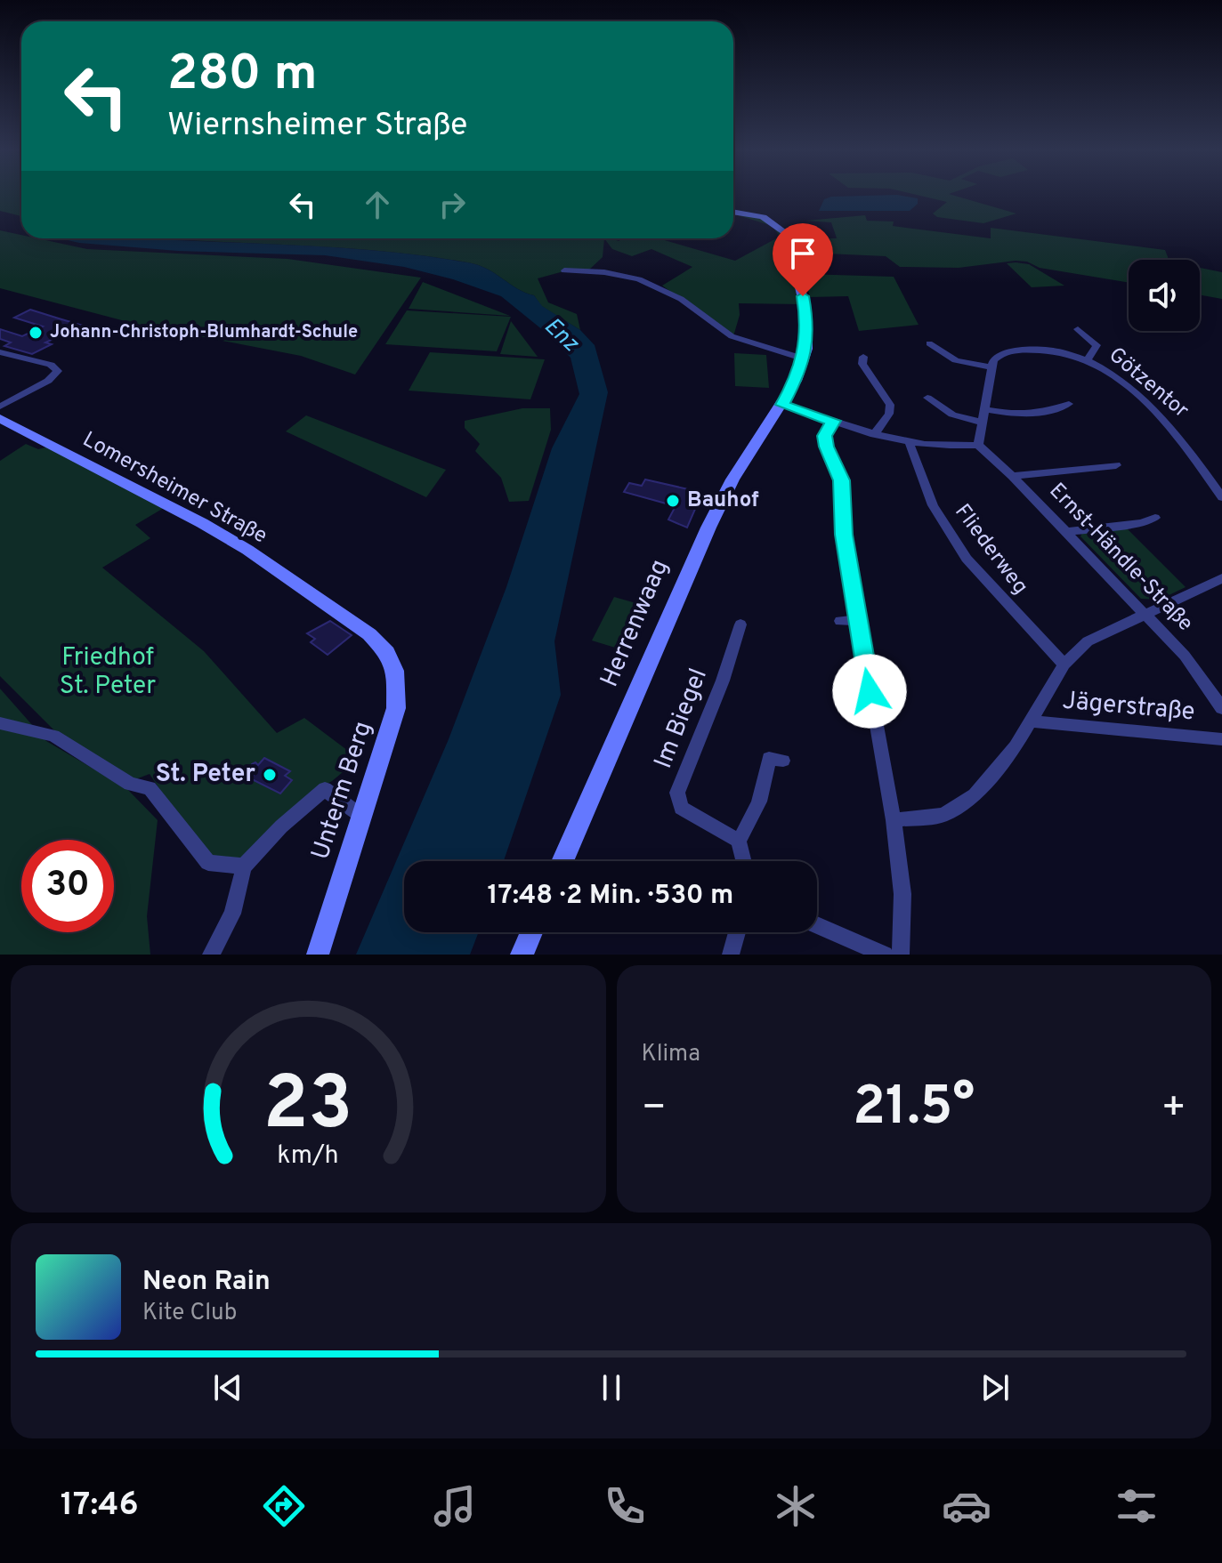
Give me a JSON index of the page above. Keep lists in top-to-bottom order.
{
  "streets": {
    "main road": ["Lomersheimer Straße", "Herrenwaag", "Unterm Berg"],
    "street": [
      "Götzentor",
      "Fliederweg",
      "Ernst-Händle-Straße",
      "Jägerstraße",
      "Im Biegel"
    ]
  },
  "crossings": [
    ["Lomersheimer Straße", "Unterm Berg"]
  ],
  "water": ["Enz"],
  "parks": ["Friedhof St. Peter"],
  "places": ["Johann-Christoph-Blumhardt-Schule", "Bauhof", "St. Peter"],
  "page": {
    "turn": ["280 m", "Wiernsheimer Straße"],
    "limit": "30",
    "trip": "17:48 · 2 Min. · 530 m",
    "tile": "Klima",
    "heat": ["−", "21.5°", "+"],
    "song": ["Neon Rain", "Kite Club"],
    "tabs": "17:46",
    "gauge": ["23", "km/h"]
  }
}
